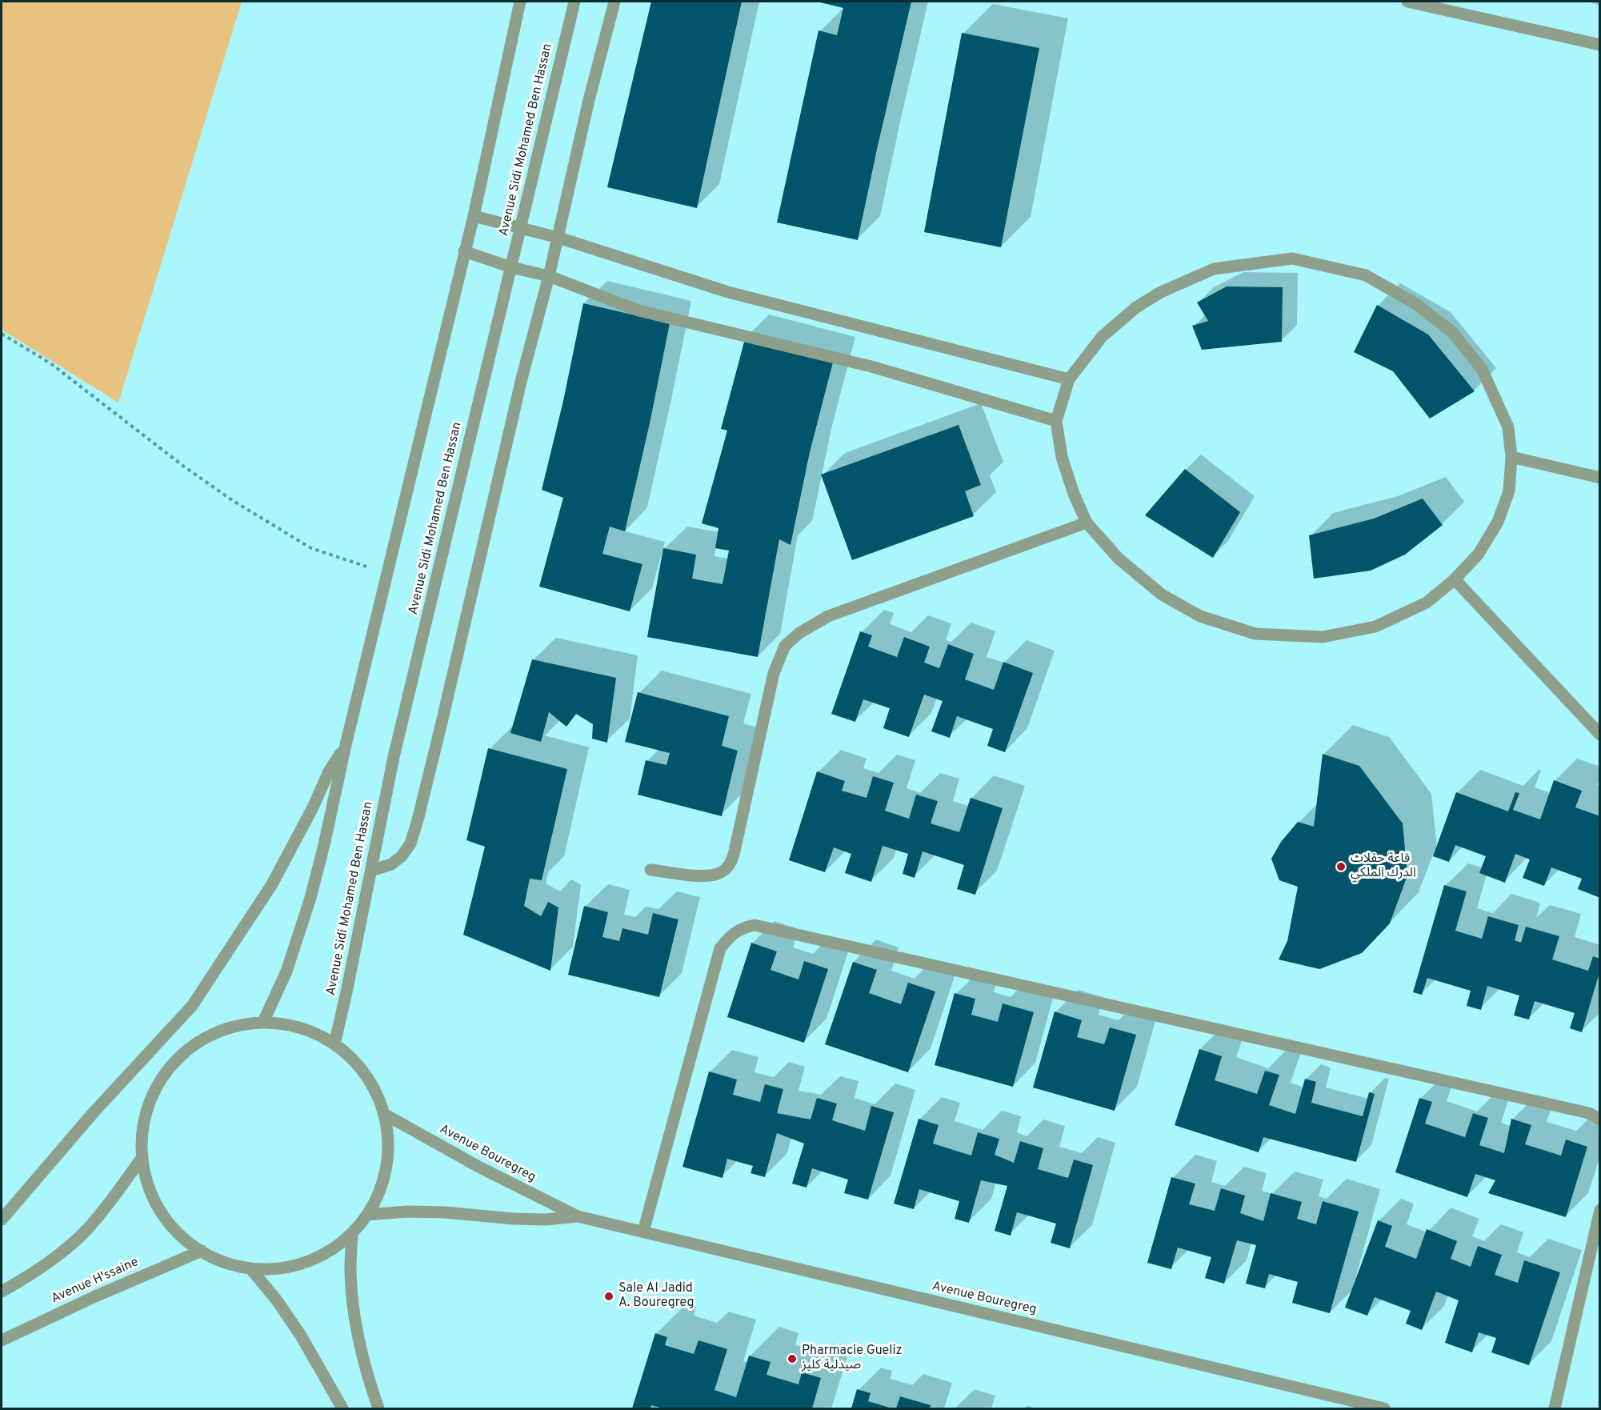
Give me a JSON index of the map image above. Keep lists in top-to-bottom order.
{
  "streets": {
    "street": ["Avenue Sidi Mohamed Ben Hassan", "Avenue Bouregreg", "Avenue H'ssaine"]
  },
  "places": ["قاعة حفلات الدرك الملكي", "Sale Al Jadid A. Bouregreg", "Pharmacie Gueliz صيدلية كليز"]
}
